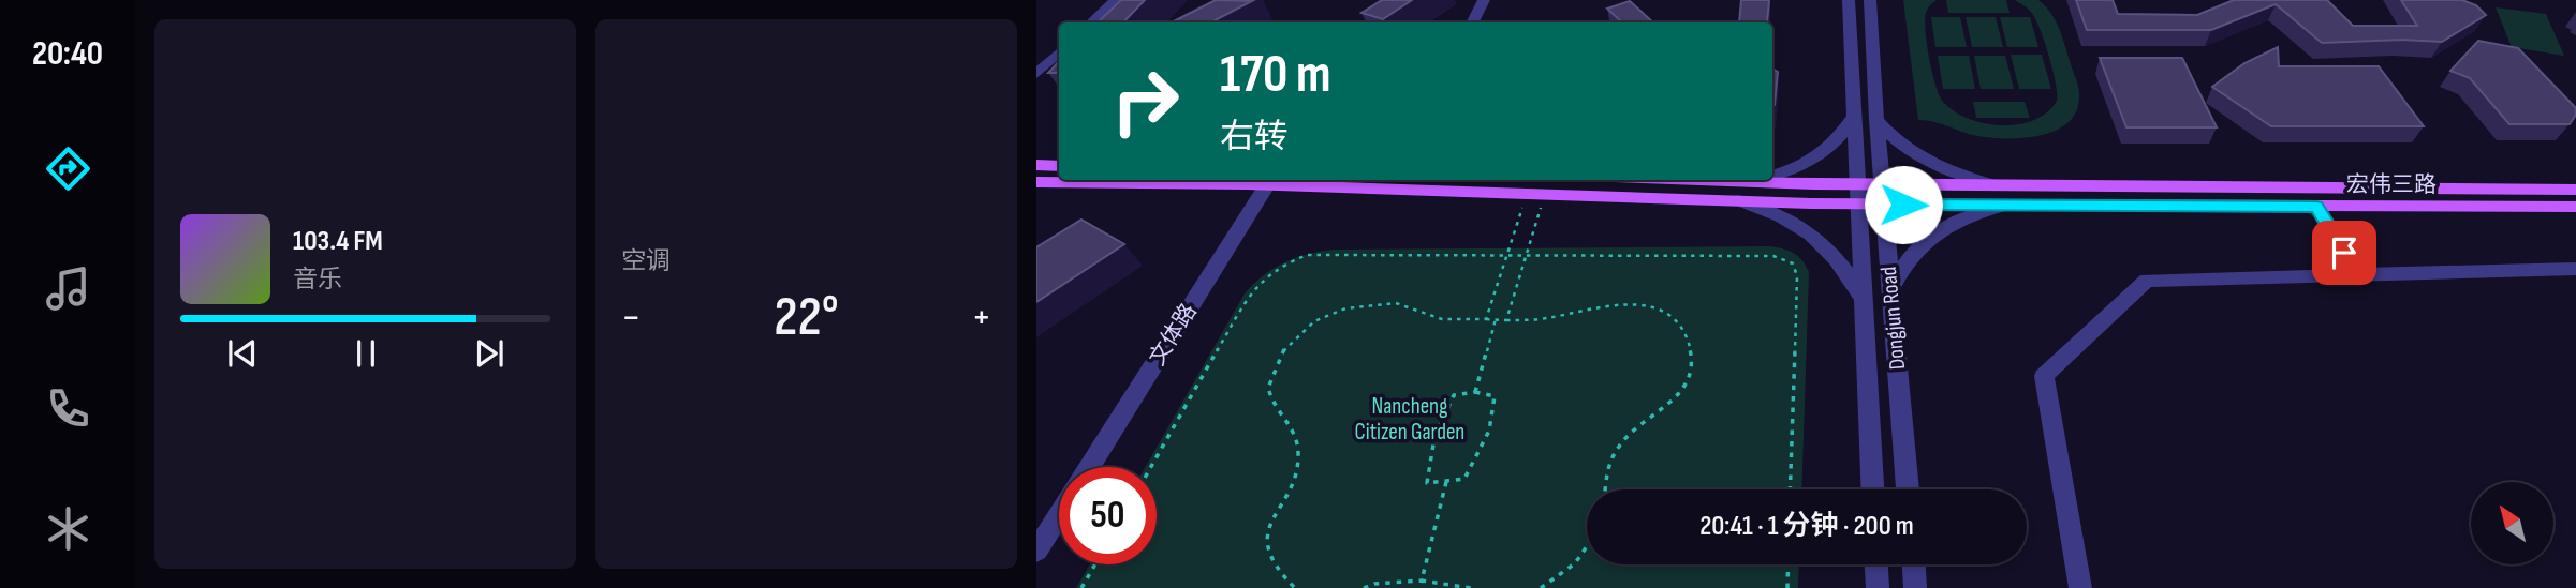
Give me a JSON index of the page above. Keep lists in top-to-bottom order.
{
  "streets": {
    "main road": ["宏伟三路"],
    "street": ["Dongjun Road", "文体路"]
  },
  "crossings": [
    ["宏伟三路", "Dongjun Road"],
    ["宏伟三路", "文体路"]
  ],
  "parks": ["Nancheng Citizen Garden"],
  "north": "top left",
  "page": {
    "tabs": "20:40",
    "tile": "空调",
    "turn": ["170 m", "右转"],
    "song": ["103.4 FM", "音乐"],
    "heat": ["−", "22°", "+"],
    "limit": "50",
    "trip": "20:41 · 1 分钟 · 200 m"
  }
}
